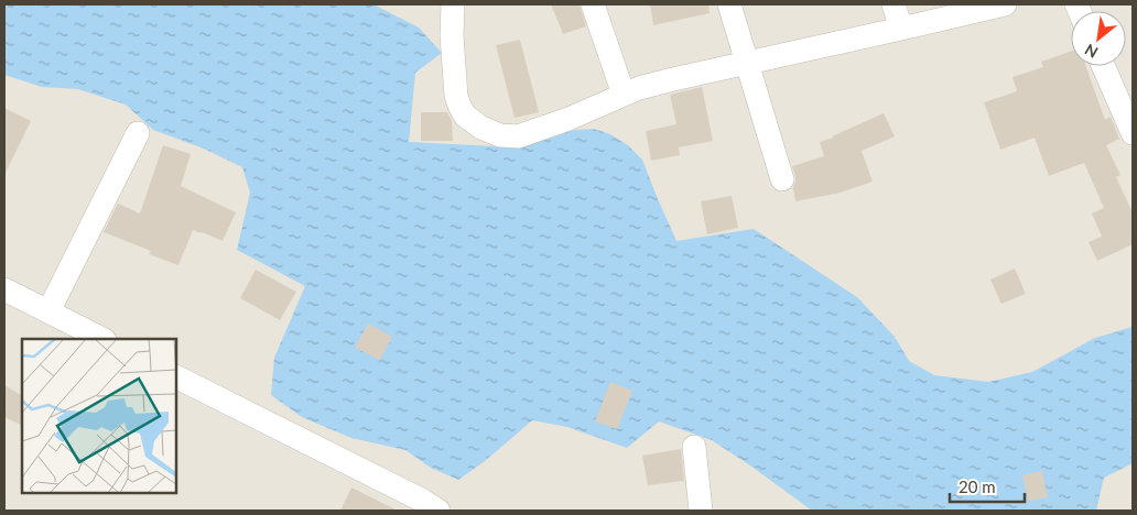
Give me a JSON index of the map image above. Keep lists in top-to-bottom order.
{
  "scale_bar": "20 m",
  "north": "bottom left"
}
